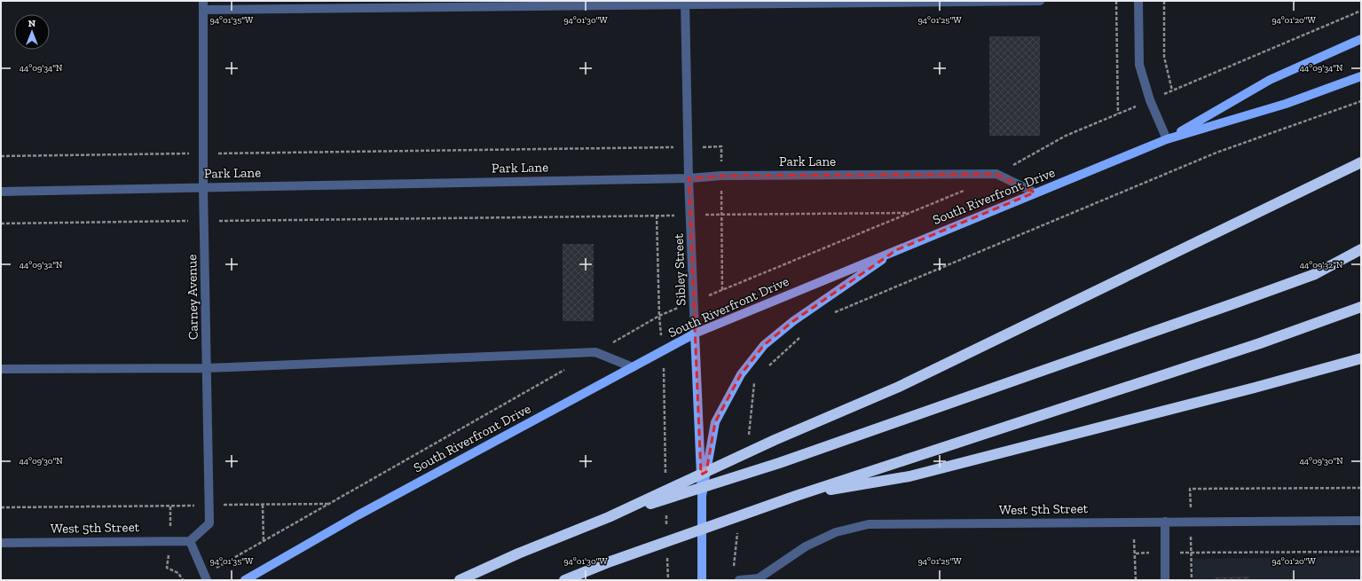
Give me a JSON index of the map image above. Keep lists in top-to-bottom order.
{
  "streets": {
    "main road": ["South Riverfront Drive", "Sibley Street"],
    "street": ["Park Lane", "Carney Avenue", "West 5th Street"]
  },
  "crossings": [
    ["Park Lane", "South Riverfront Drive"],
    ["Park Lane", "Sibley Street"],
    ["Park Lane", "Carney Avenue"],
    ["South Riverfront Drive", "Sibley Street"],
    ["Carney Avenue", "West 5th Street"]
  ],
  "north": "top",
  "coordinates": [
    "94°01'35\"W",
    "94°01'30\"W",
    "94°01'25\"W",
    "94°01'20\"W",
    "44°09'34\"N",
    "44°09'32\"N",
    "44°09'30\"N"
  ]
}
